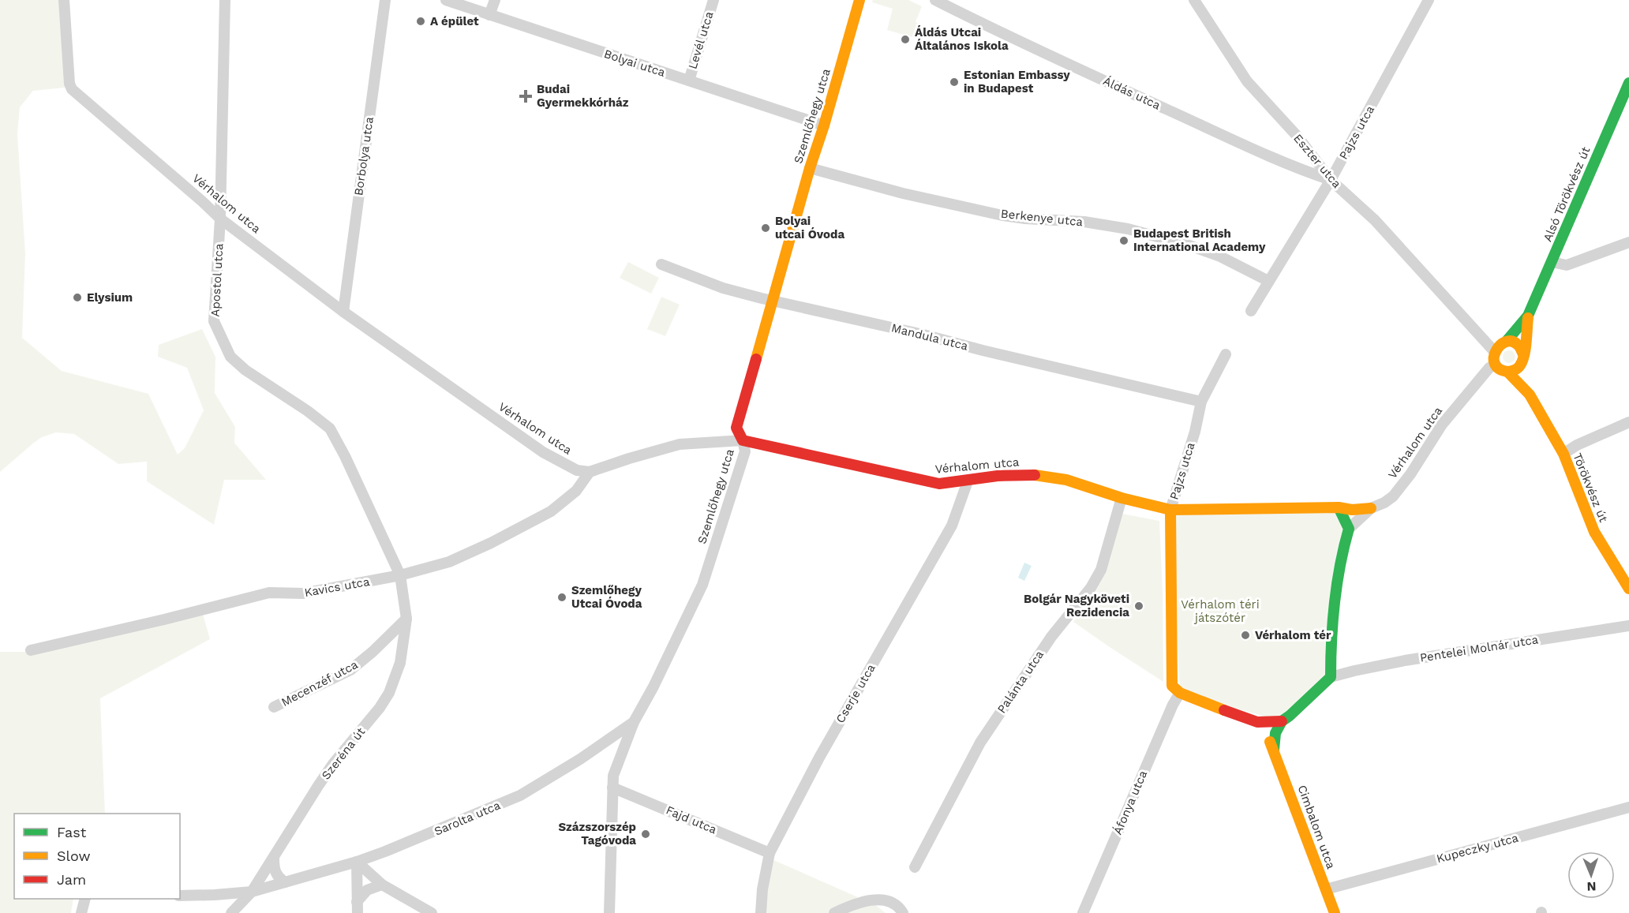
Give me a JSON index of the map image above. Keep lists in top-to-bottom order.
{
  "streets": {
    "street": [
      "Levél utca",
      "Bolyai utca",
      "Áldás utca",
      "Szemlőhegy utca",
      "Pajzs utca",
      "Borbolya utca",
      "Eszter utca",
      "Alsó Törökvész út",
      "Vérhalom utca",
      "Berkenye utca",
      "Apostol utca",
      "Mandula utca",
      "Törökvész út",
      "Kavics utca",
      "Pentelei Molnár utca",
      "Palánta utca",
      "Mecenzéf utca",
      "Cserje utca",
      "Szeréna út",
      "Áfonya utca",
      "Sarolta utca",
      "Fajd utca",
      "Cimbalom utca",
      "Kupeczky utca"
    ]
  },
  "crossings": [
    ["Levél utca", "Bolyai utca"],
    ["Bolyai utca", "Szemlőhegy utca"],
    ["Áldás utca", "Pajzs utca"],
    ["Áldás utca", "Eszter utca"],
    ["Szemlőhegy utca", "Vérhalom utca"],
    ["Szemlőhegy utca", "Berkenye utca"],
    ["Szemlőhegy utca", "Mandula utca"],
    ["Szemlőhegy utca", "Sarolta utca"],
    ["Szemlőhegy utca", "Fajd utca"],
    ["Pajzs utca", "Eszter utca"],
    ["Pajzs utca", "Vérhalom utca"],
    ["Pajzs utca", "Berkenye utca"],
    ["Pajzs utca", "Mandula utca"],
    ["Borbolya utca", "Vérhalom utca"],
    ["Eszter utca", "Alsó Törökvész út"],
    ["Eszter utca", "Vérhalom utca"],
    ["Eszter utca", "Törökvész út"],
    ["Alsó Törökvész út", "Vérhalom utca"],
    ["Alsó Törökvész út", "Törökvész út"],
    ["Vérhalom utca", "Apostol utca"],
    ["Vérhalom utca", "Törökvész út"],
    ["Vérhalom utca", "Kavics utca"],
    ["Vérhalom utca", "Palánta utca"],
    ["Vérhalom utca", "Cserje utca"],
    ["Apostol utca", "Kavics utca"],
    ["Apostol utca", "Szeréna út"],
    ["Kavics utca", "Szeréna út"],
    ["Mecenzéf utca", "Szeréna út"],
    ["Cserje utca", "Fajd utca"],
    ["Szeréna út", "Sarolta utca"],
    ["Cimbalom utca", "Kupeczky utca"]
  ],
  "parks": ["Vérhalom téri játszótér"],
  "places": {
    "other": [
      "A épület",
      "Áldás Utcai Általános Iskola",
      "Estonian Embassy in Budapest",
      "Bolyai utcai Óvoda",
      "Budapest British International Academy",
      "Elysium",
      "Szemlőhegy Utcai Óvoda",
      "Bolgár Nagyköveti Rezidencia",
      "Vérhalom tér",
      "Százszorszép Tagóvoda"
    ],
    "health": ["Budai Gyermekkórház"]
  },
  "legend": ["Fast", "Slow", "Jam"],
  "north": "bottom"
}
